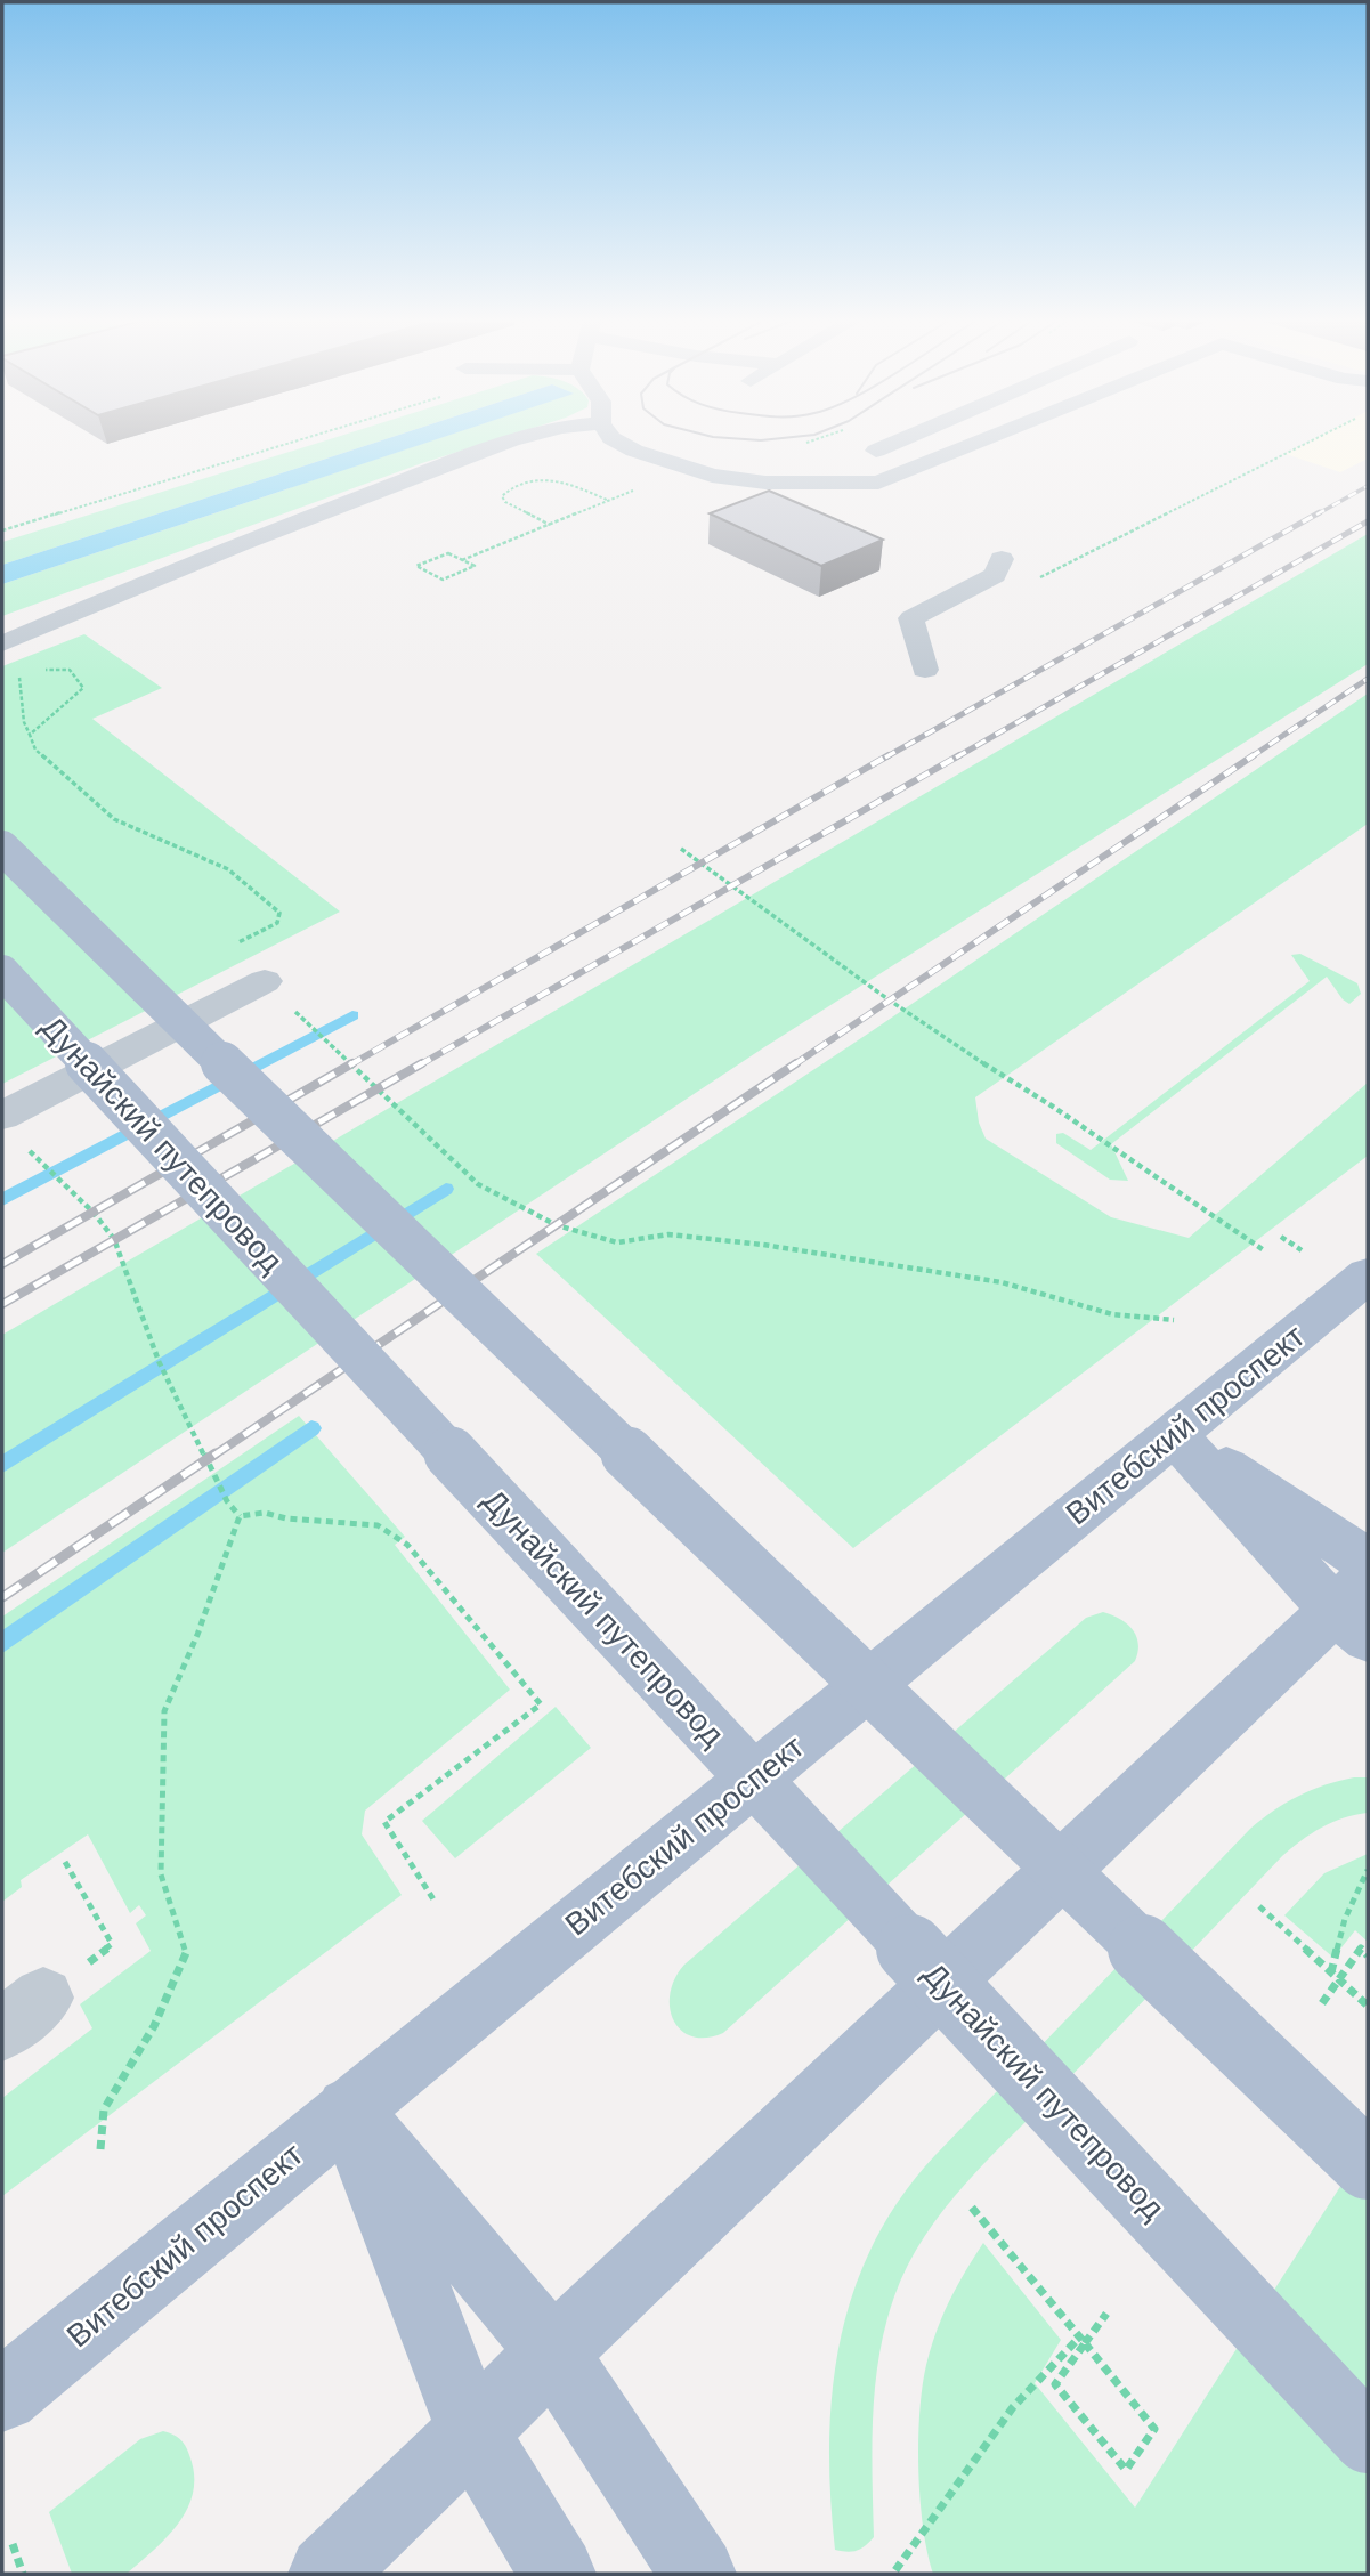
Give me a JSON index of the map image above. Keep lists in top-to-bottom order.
{
  "streets": {
    "main road": ["Дунайский путепровод", "Витебский проспект"]
  }
}
